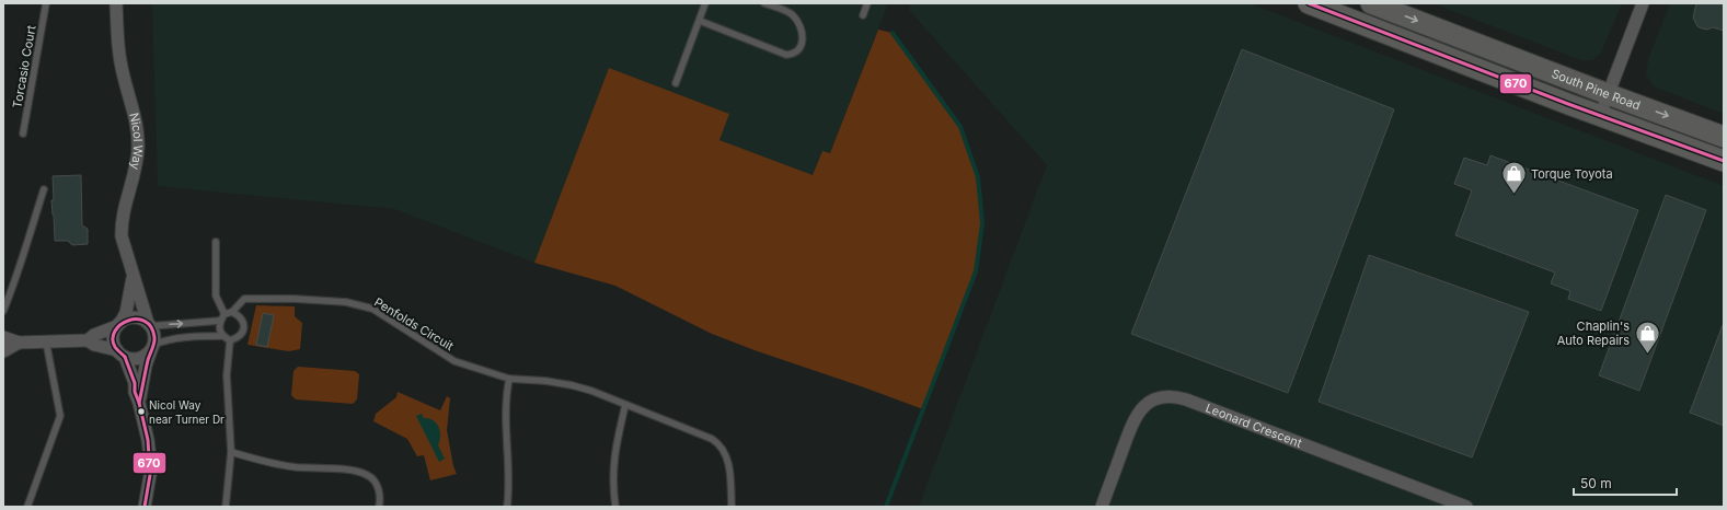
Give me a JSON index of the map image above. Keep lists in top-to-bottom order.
{
  "streets": {
    "highway": ["South Pine Road"],
    "street": ["Nicol Way", "Leonard Crescent"],
    "lane": ["Torcasio Court", "Penfolds Circuit"]
  },
  "places": {
    "shop": ["Torque Toyota", "Chaplin's Auto Repairs"],
    "other": ["Nicol Way near Turner Dr"]
  },
  "lines": ["transit line 670"],
  "scale_bar": "50 m"
}
